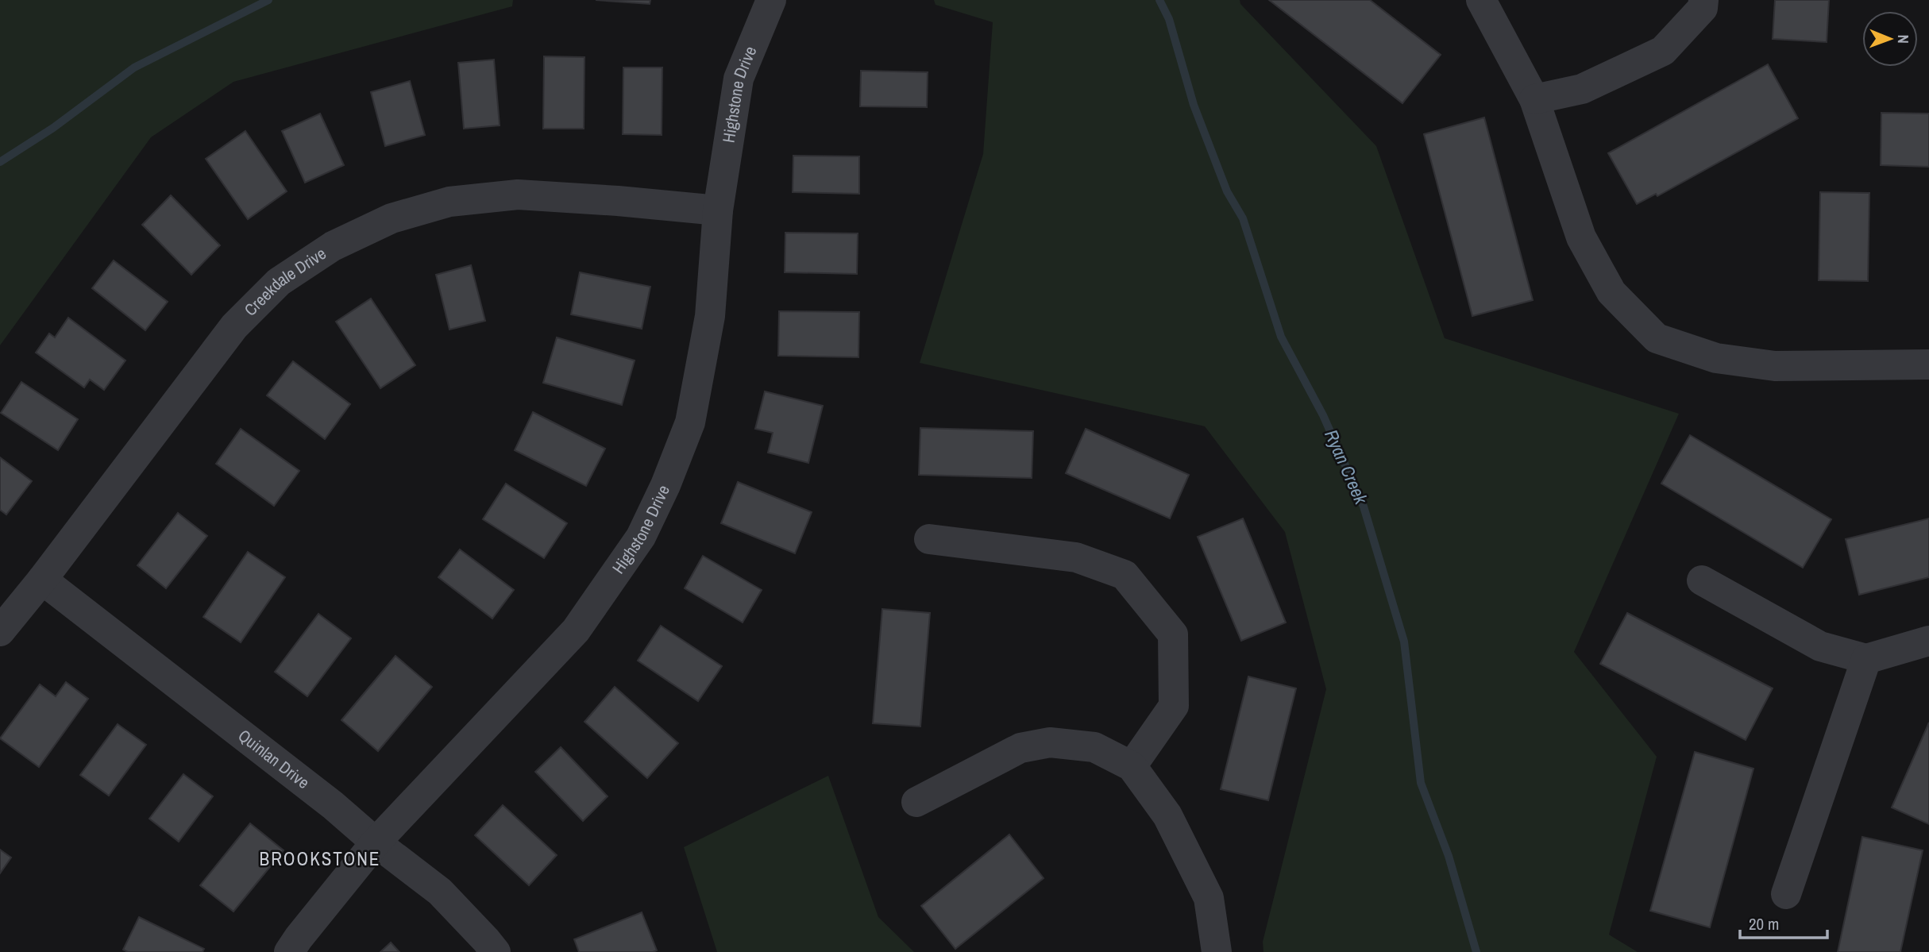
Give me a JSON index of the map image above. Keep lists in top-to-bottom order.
{
  "streets": {
    "street": ["Highstone Drive", "Creekdale Drive", "Quinlan Drive"]
  },
  "crossings": [
    ["Highstone Drive", "Creekdale Drive"],
    ["Highstone Drive", "Quinlan Drive"],
    ["Creekdale Drive", "Quinlan Drive"]
  ],
  "districts": ["BROOKSTONE"],
  "water": ["Ryan Creek"],
  "scale_bar": "20 m",
  "north": "right"
}
